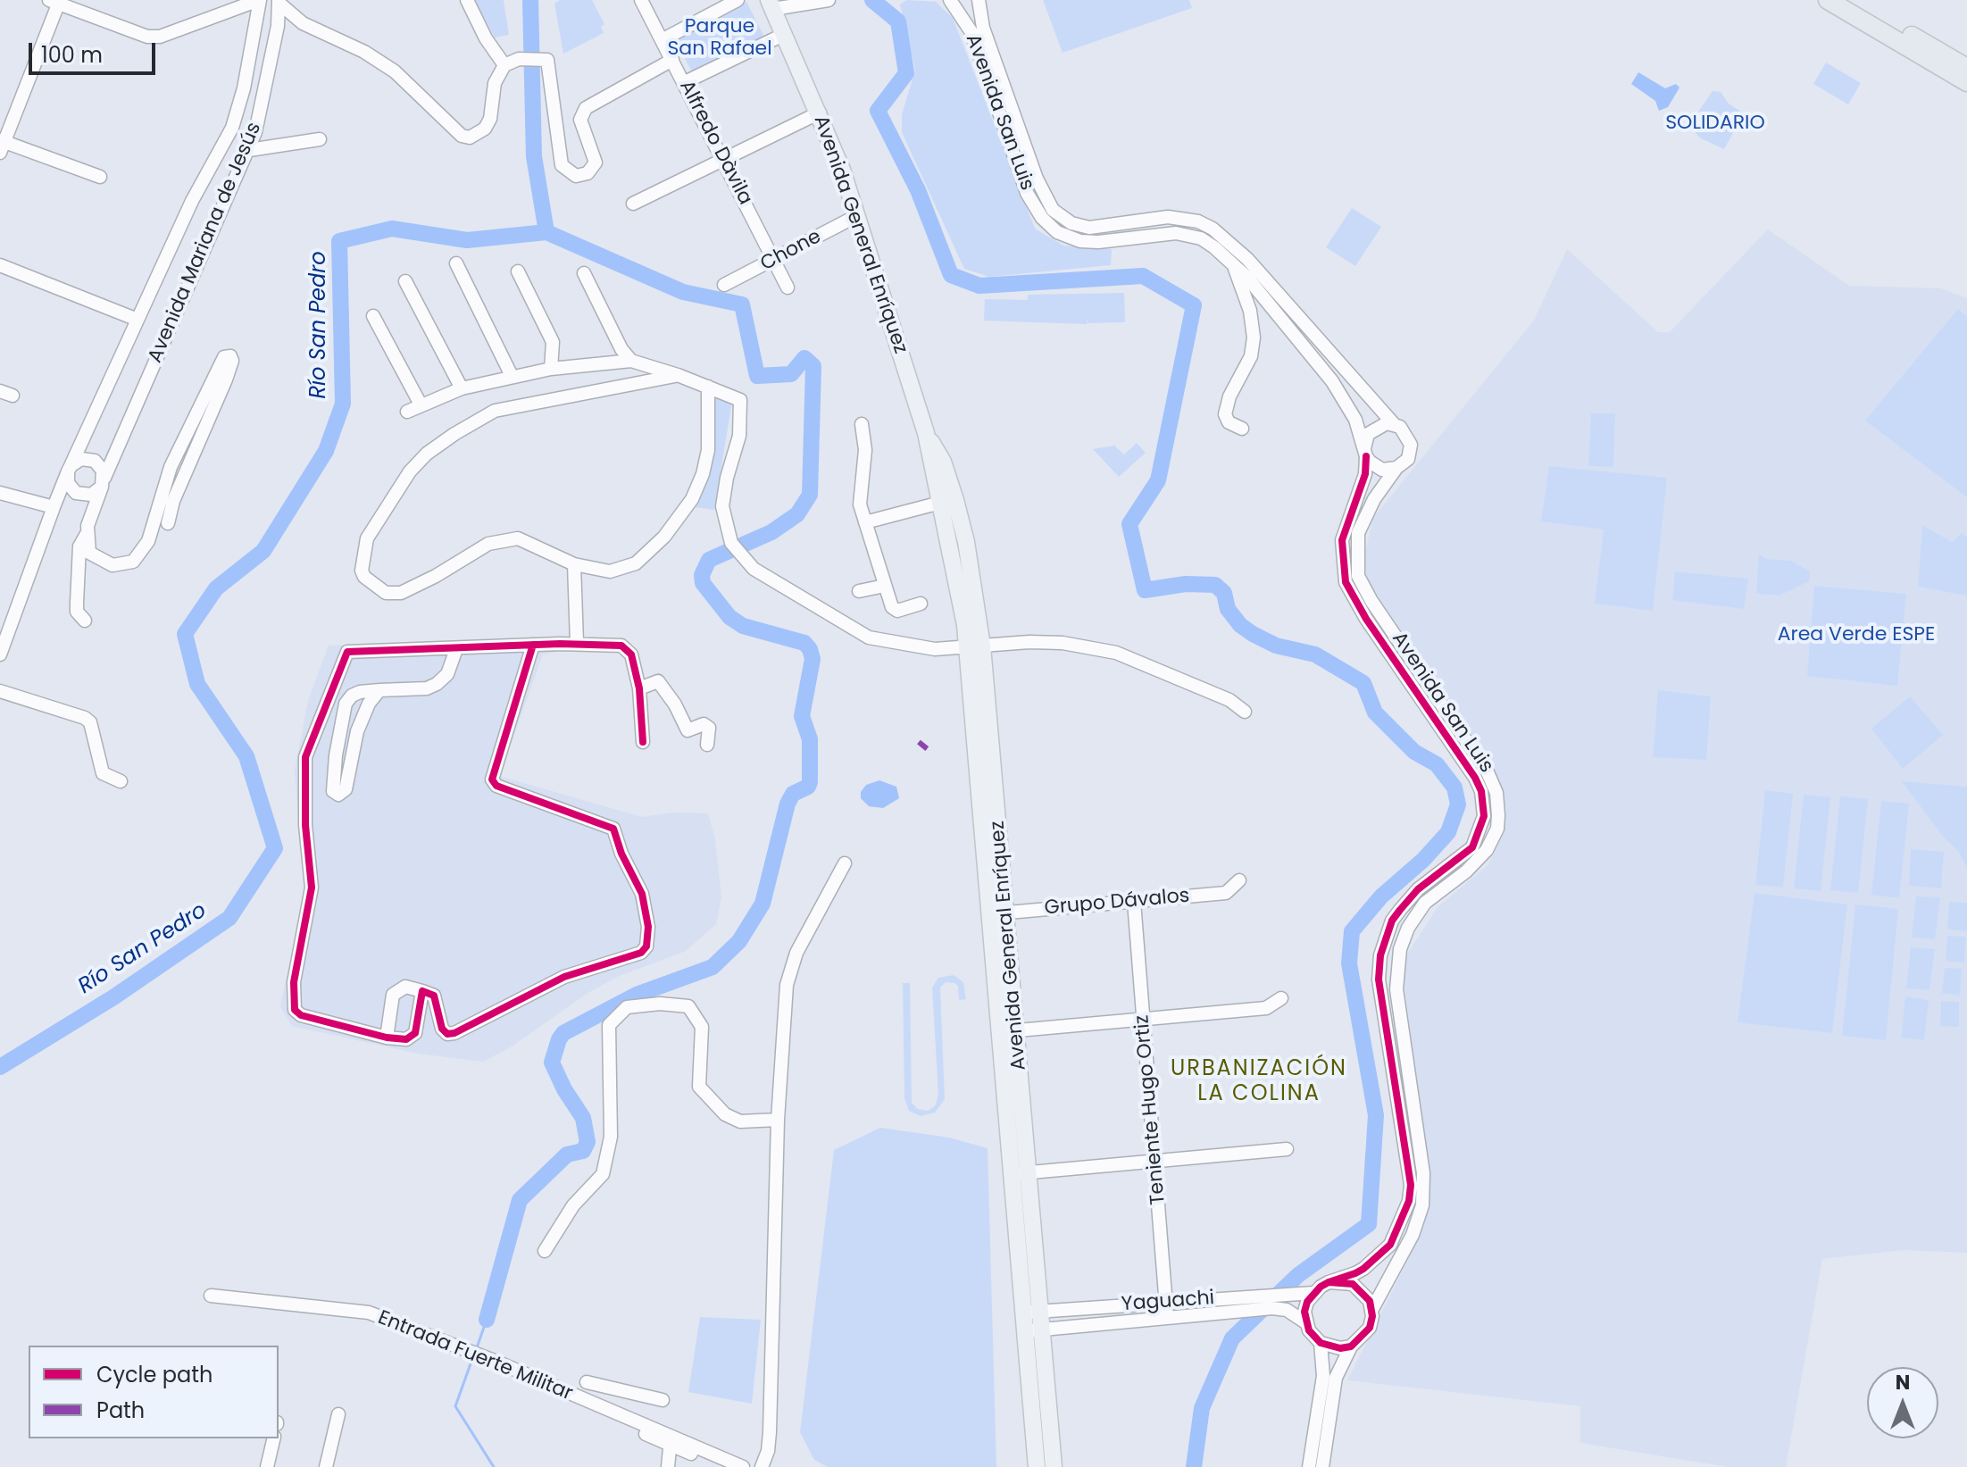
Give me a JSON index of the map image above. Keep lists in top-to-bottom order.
{
  "streets": {
    "main road": ["Avenida General Enríquez"],
    "street": [
      "Avenida San Luis",
      "Alfredo Dàvila",
      "Avenida Mariana de Jesús",
      "Chone",
      "Grupo Dávalos",
      "Teniente Hugo Ortiz",
      "Yaguachi",
      "Entrada Fuerte Militar"
    ]
  },
  "crossings": [
    ["Avenida San Luis", "Yaguachi"],
    ["Alfredo Dàvila", "Chone"],
    ["Avenida General Enríquez", "Chone"],
    ["Avenida General Enríquez", "Grupo Dávalos"],
    ["Avenida General Enríquez", "Yaguachi"],
    ["Grupo Dávalos", "Teniente Hugo Ortiz"],
    ["Teniente Hugo Ortiz", "Yaguachi"]
  ],
  "districts": ["URBANIZACIÓN LA COLINA"],
  "water": ["Río San Pedro"],
  "parks": ["Parque San Rafael", "SOLIDARIO", "Area Verde ESPE"],
  "legend": ["Cycle path", "Path"],
  "scale_bar": "100 m",
  "north": "top"
}
